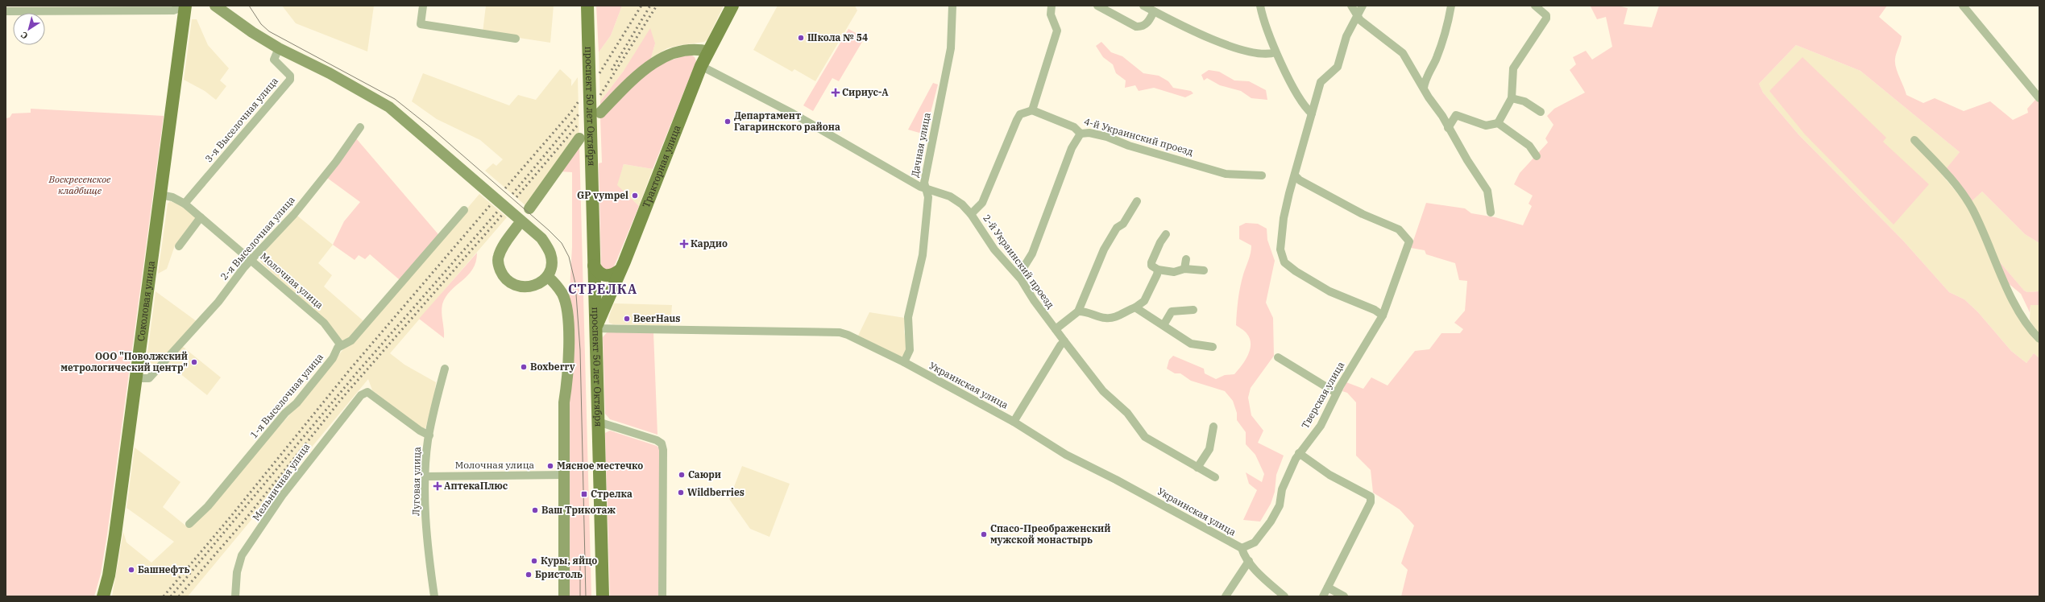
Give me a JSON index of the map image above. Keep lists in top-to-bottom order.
{
  "streets": {
    "main road": ["проспект 50 лет Октября", "Тракторная улица", "Соколовая улица"],
    "street": [
      "3-я Выселочная улица",
      "4-й Украинский проезд",
      "Дачная улица",
      "2-я Выселочная улица",
      "2-й Украинский проезд",
      "Молочная улица",
      "Украинская улица",
      "Тверская улица",
      "1-я Выселочная улица",
      "Луговая улица",
      "Мельничная улица"
    ]
  },
  "crossings": [
    ["проспект 50 лет Октября", "Тракторная улица"],
    ["проспект 50 лет Октября", "Украинская улица"],
    ["3-я Выселочная улица", "Молочная улица"],
    ["Дачная улица", "2-й Украинский проезд"],
    ["Дачная улица", "Украинская улица"],
    ["Тракторная улица", "2-й Украинский проезд"],
    ["Тракторная улица", "Украинская улица"],
    ["2-я Выселочная улица", "Молочная улица"],
    ["2-я Выселочная улица", "Соколовая улица"],
    ["Молочная улица", "Соколовая улица"],
    ["Молочная улица", "1-я Выселочная улица"],
    ["Молочная улица", "Луговая улица"],
    ["Украинская улица", "Тверская улица"],
    ["Луговая улица", "Мельничная улица"]
  ],
  "districts": ["СТРЕЛКА"],
  "parks": ["Воскресенское кладбище"],
  "places": {
    "other": [
      "Школа № 54",
      "Департамент Гагаринского района",
      "GP vympel",
      "BeerHaus",
      "ООО \"Поволжский метрологический центр\"",
      "Boxberry",
      "Мясное местечко",
      "Саюри",
      "Wildberries",
      "Ваш Трикотаж",
      "Спасо-Преображенский мужской монастырь",
      "Куры, яйцо",
      "Башнефть",
      "Бристоль"
    ],
    "health": ["Сириус-А", "Кардио", "АптекаПлюс"],
    "transit": ["Стрелка"]
  },
  "north": "bottom left"
}
